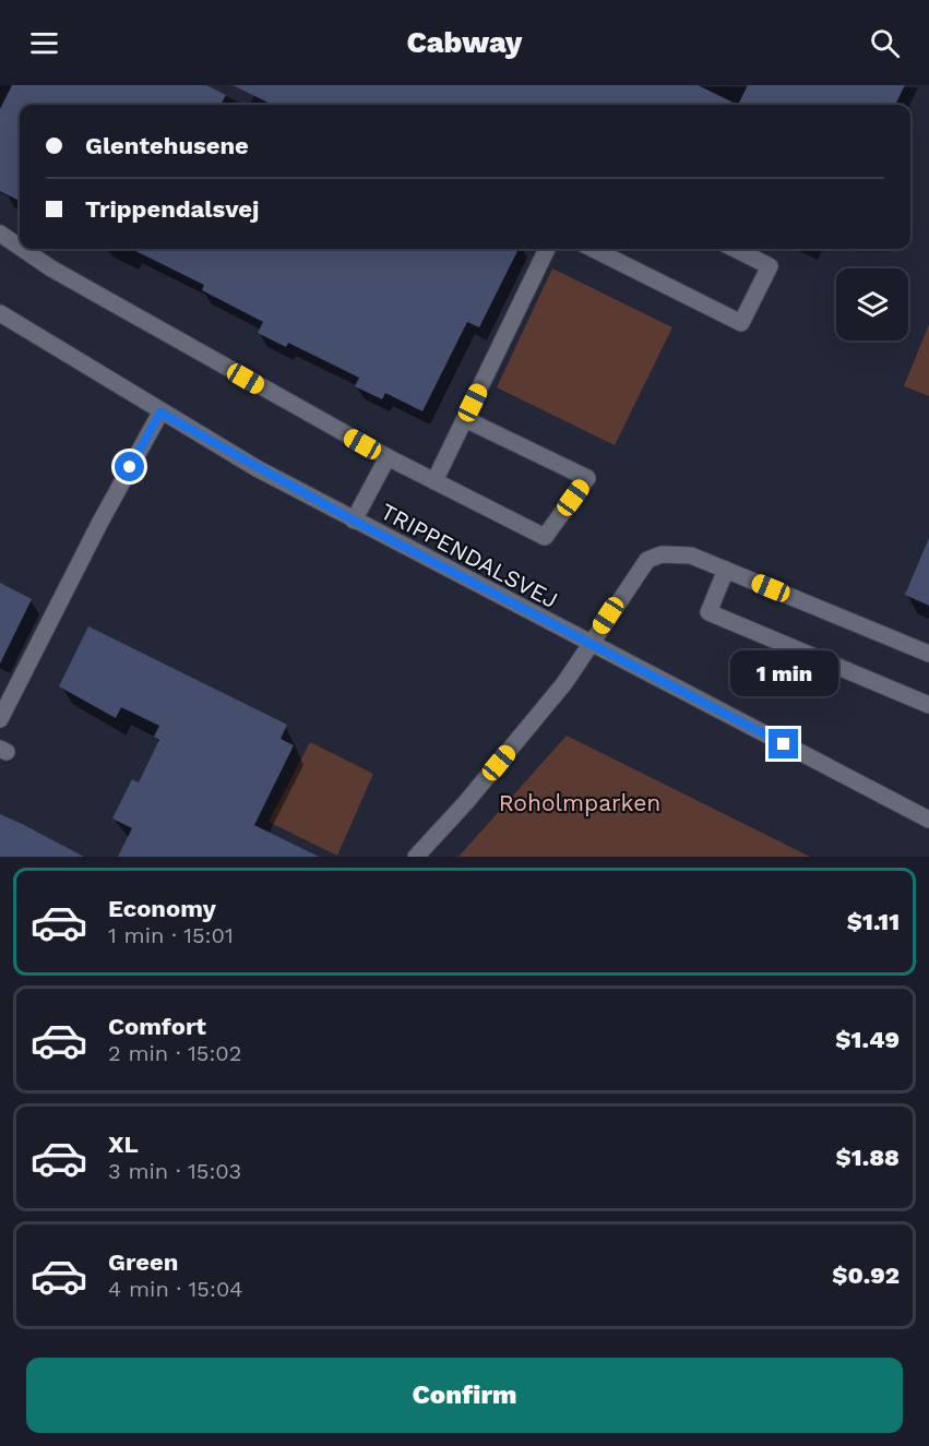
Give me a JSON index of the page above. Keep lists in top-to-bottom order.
{
  "streets": {
    "street": ["TRIPPENDALSVEJ"]
  },
  "parks": ["Roholmparken"],
  "page": {
    "header": "Cabway",
    "banner": ["Glentehusene", "Trippendalsvej"],
    "bubble": "1 min",
    "list": [
      {
        "name": "Economy",
        "note": "1 min · 15:01",
        "value": "$1.11"
      },
      {
        "name": "Comfort",
        "note": "2 min · 15:02",
        "value": "$1.49"
      },
      {
        "name": "XL",
        "note": "3 min · 15:03",
        "value": "$1.88"
      },
      {
        "name": "Green",
        "note": "4 min · 15:04",
        "value": "$0.92"
      }
    ],
    "buttons": "Confirm"
  }
}
